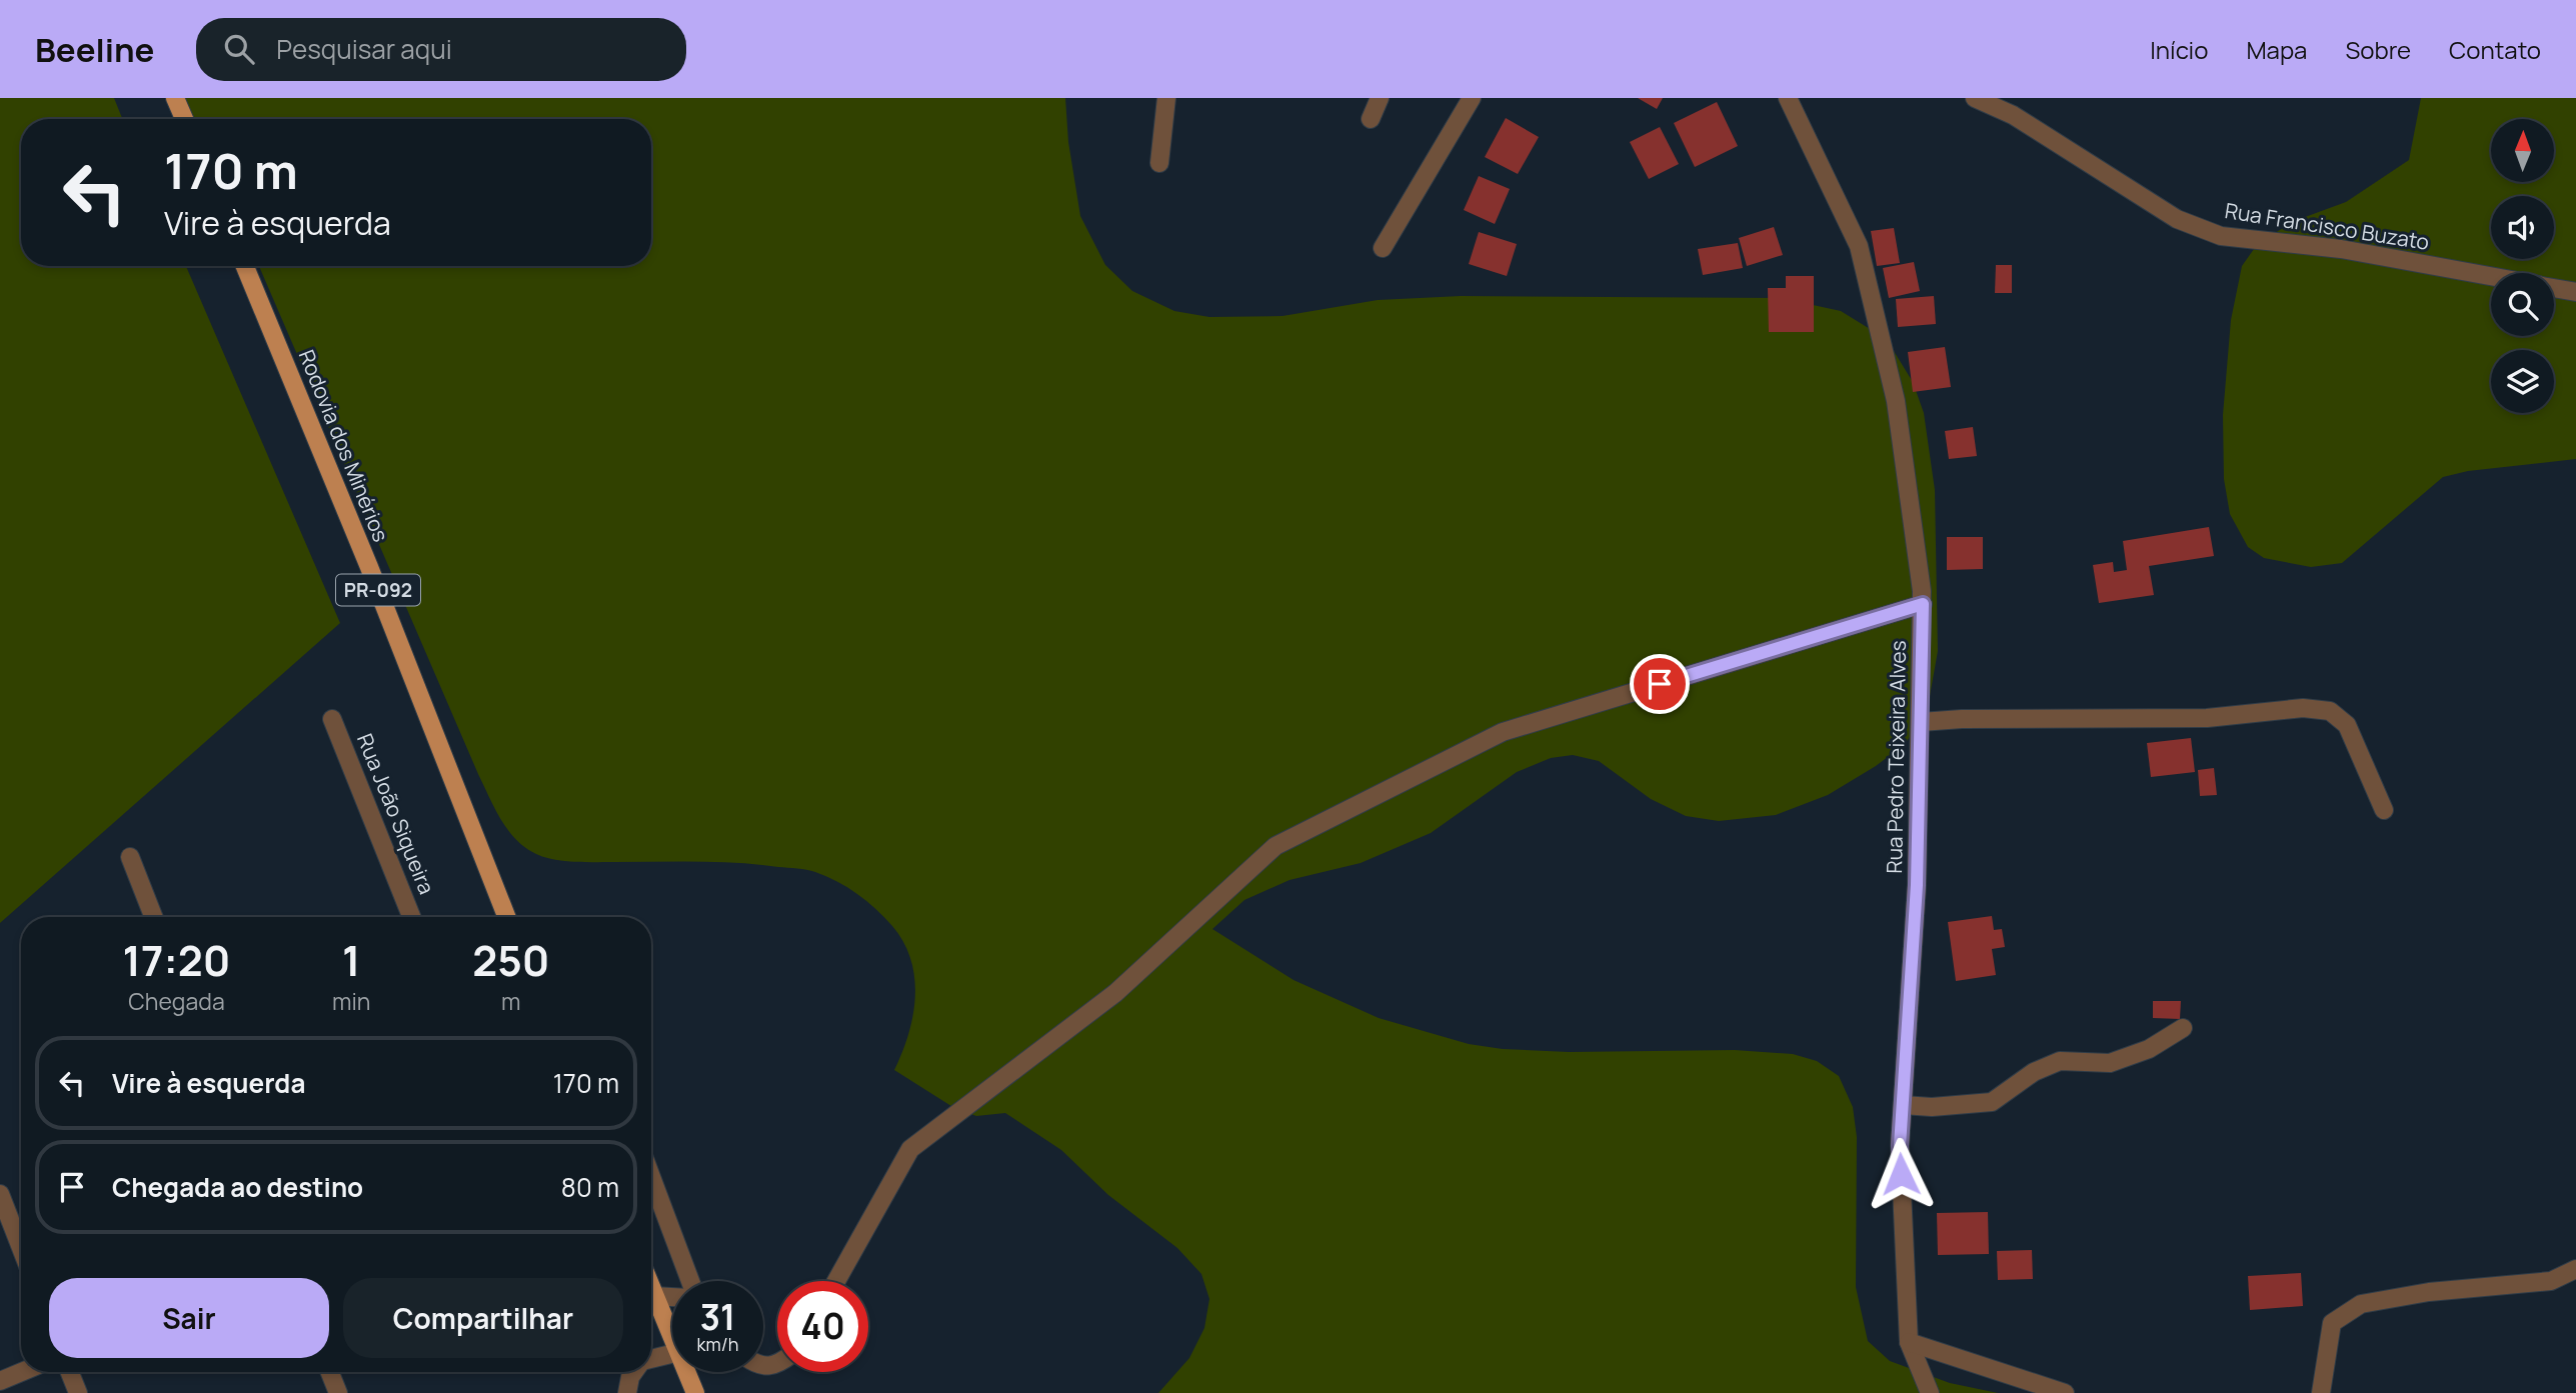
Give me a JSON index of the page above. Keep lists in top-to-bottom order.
{
  "streets": {
    "main road": ["Rodovia dos Minérios", "PR-092"],
    "street": ["Rua Francisco Buzato", "Rua Pedro Teixeira Alves", "Rua João Siqueira"]
  },
  "north": "top",
  "page": {
    "header": "Beeline",
    "search": "Pesquisar aqui",
    "nav": [
      "Início",
      "Mapa",
      "Sobre",
      "Contato"
    ],
    "turn": ["170 m", "Vire à esquerda"],
    "eta": [
      "17:20",
      "Chegada",
      "1",
      "min",
      "250",
      "m"
    ],
    "list": [
      {
        "name": "Vire à esquerda",
        "value": "170 m"
      },
      {
        "name": "Chegada ao destino",
        "value": "80 m"
      }
    ],
    "buttons": ["Sair", "Compartilhar"],
    "speed": "31 km/h",
    "limit": "40"
  }
}
